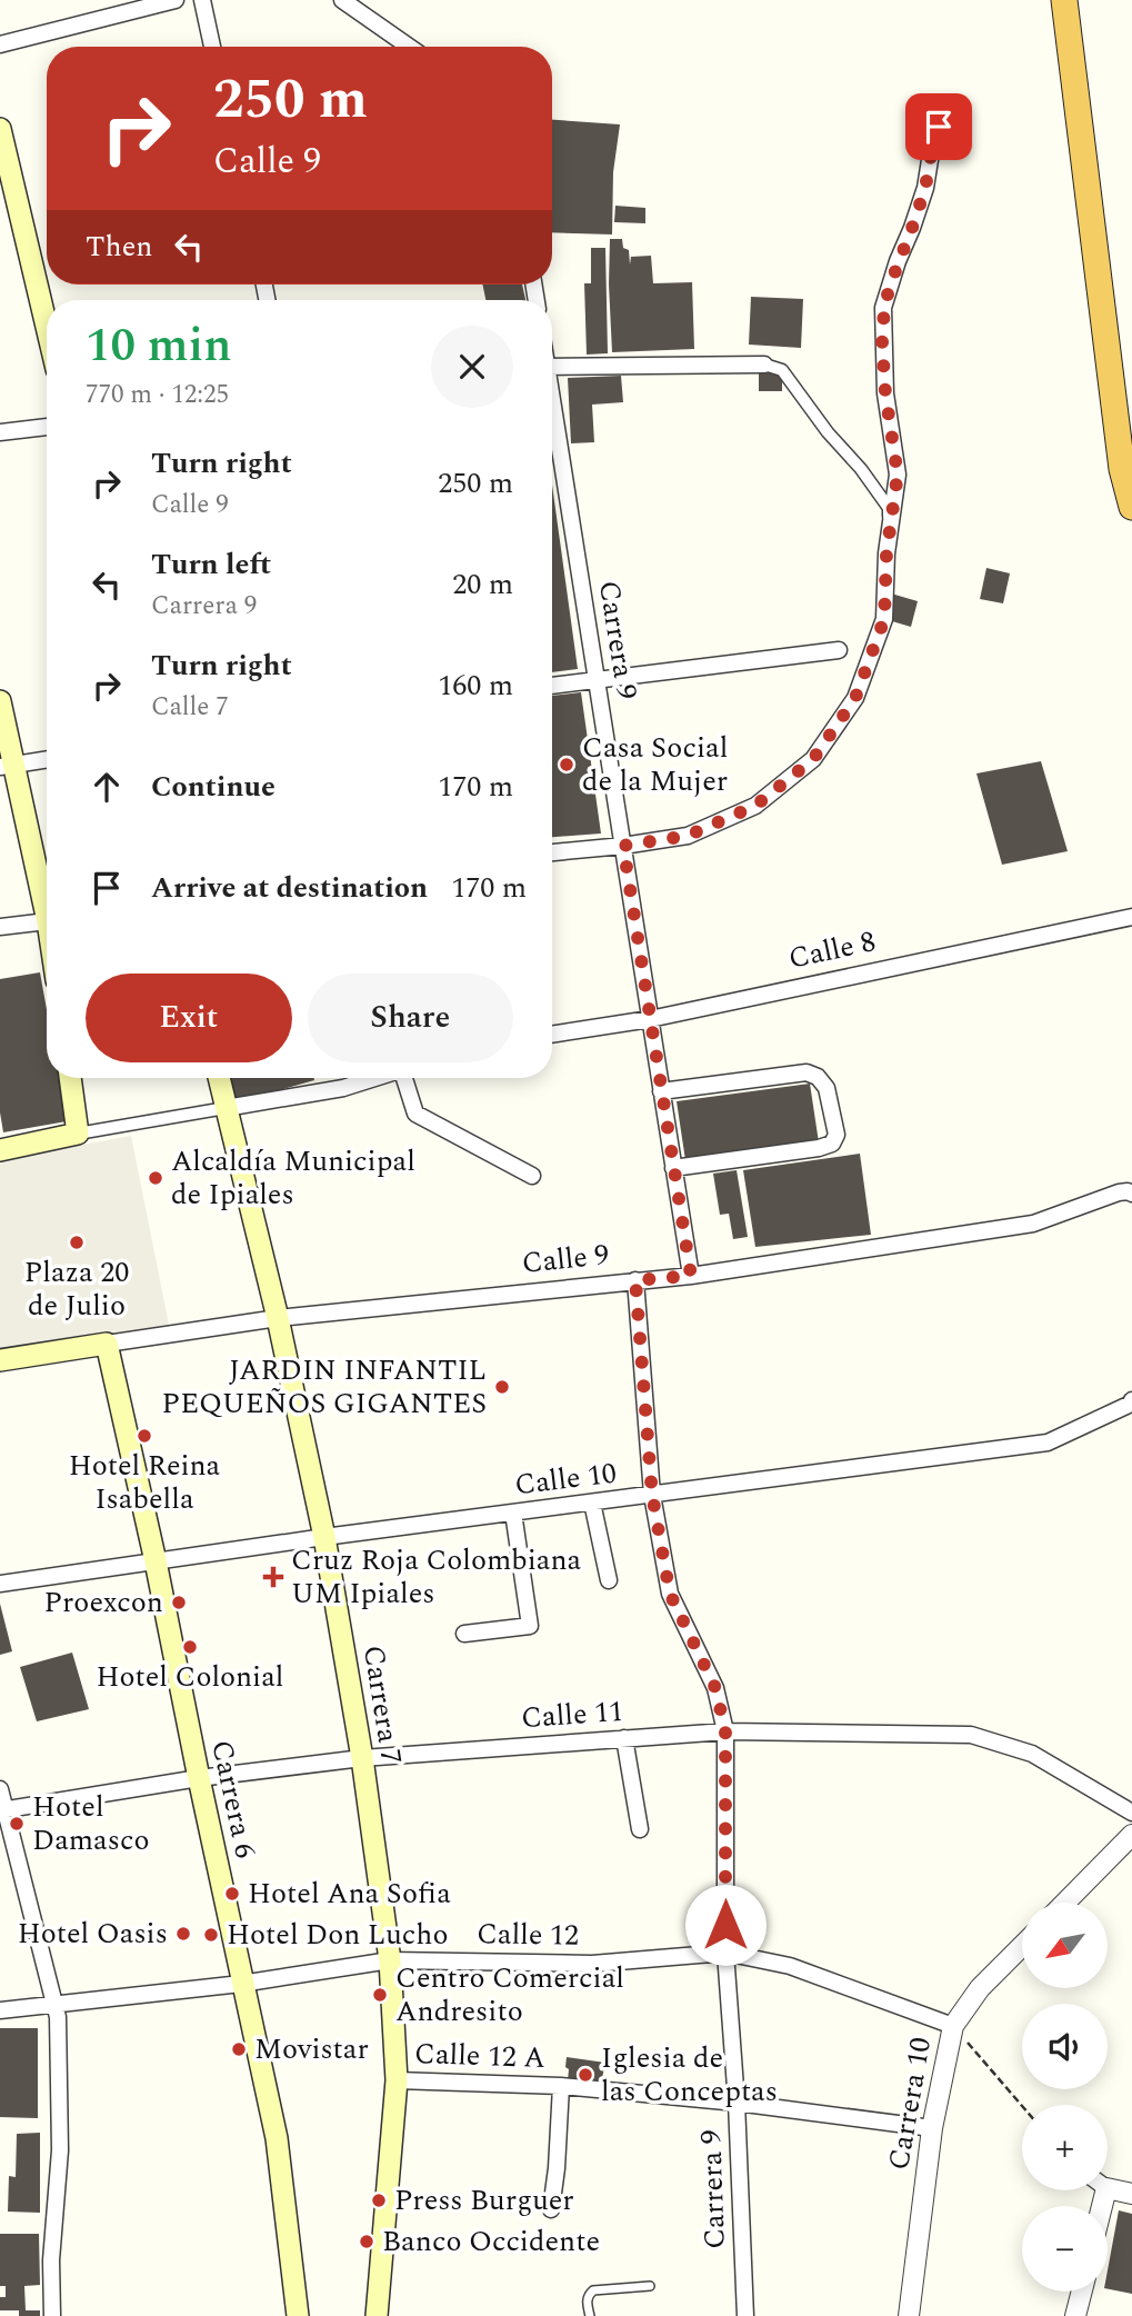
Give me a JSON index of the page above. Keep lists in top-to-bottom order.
{
  "streets": {
    "main road": ["Calle 9", "Carrera 7", "Carrera 6"],
    "street": [
      "Carrera 9",
      "Calle 8",
      "Calle 10",
      "Calle 11",
      "Calle 12",
      "Calle 12 A",
      "Carrera 10"
    ]
  },
  "crossings": [
    ["Carrera 9", "Calle 8"],
    ["Carrera 9", "Calle 9"],
    ["Carrera 9", "Calle 10"],
    ["Carrera 9", "Calle 11"],
    ["Carrera 9", "Calle 12"],
    ["Carrera 9", "Calle 12 A"],
    ["Calle 9", "Carrera 7"],
    ["Calle 9", "Carrera 6"],
    ["Calle 10", "Carrera 7"],
    ["Calle 10", "Carrera 6"],
    ["Carrera 7", "Calle 11"],
    ["Carrera 7", "Calle 12"],
    ["Carrera 7", "Calle 12 A"],
    ["Calle 11", "Carrera 6"],
    ["Carrera 6", "Calle 12"],
    ["Calle 12", "Carrera 10"],
    ["Calle 12 A", "Carrera 10"]
  ],
  "places": {
    "other": [
      "Casa Social de la Mujer",
      "Alcaldía Municipal de Ipiales",
      "Plaza 20 de Julio",
      "JARDIN INFANTIL PEQUEÑOS GIGANTES",
      "Hotel Reina Isabella",
      "Proexcon",
      "Hotel Colonial",
      "Hotel Damasco",
      "Hotel Ana Sofia",
      "Hotel Oasis",
      "Hotel Don Lucho",
      "Centro Comercial Andresito",
      "Movistar",
      "Iglesia de las Conceptas",
      "Press Burguer",
      "Banco Occidente"
    ],
    "health": ["Cruz Roja Colombiana UM Ipiales"]
  },
  "north": "bottom left",
  "page": {
    "turn": ["250 m", "Calle 9"],
    "then": "Then",
    "heading": ["10 min", "770 m · 12:25"],
    "list": [
      {
        "name": "Turn right",
        "note": "Calle 9",
        "value": "250 m"
      },
      {
        "name": "Turn left",
        "note": "Carrera 9",
        "value": "20 m"
      },
      {
        "name": "Turn right",
        "note": "Calle 7",
        "value": "160 m"
      },
      {
        "name": "Continue",
        "value": "170 m"
      },
      {
        "name": "Arrive at destination",
        "value": "170 m"
      }
    ],
    "buttons": ["Exit", "Share"],
    "map_buttons": ["+", "−"]
  }
}
